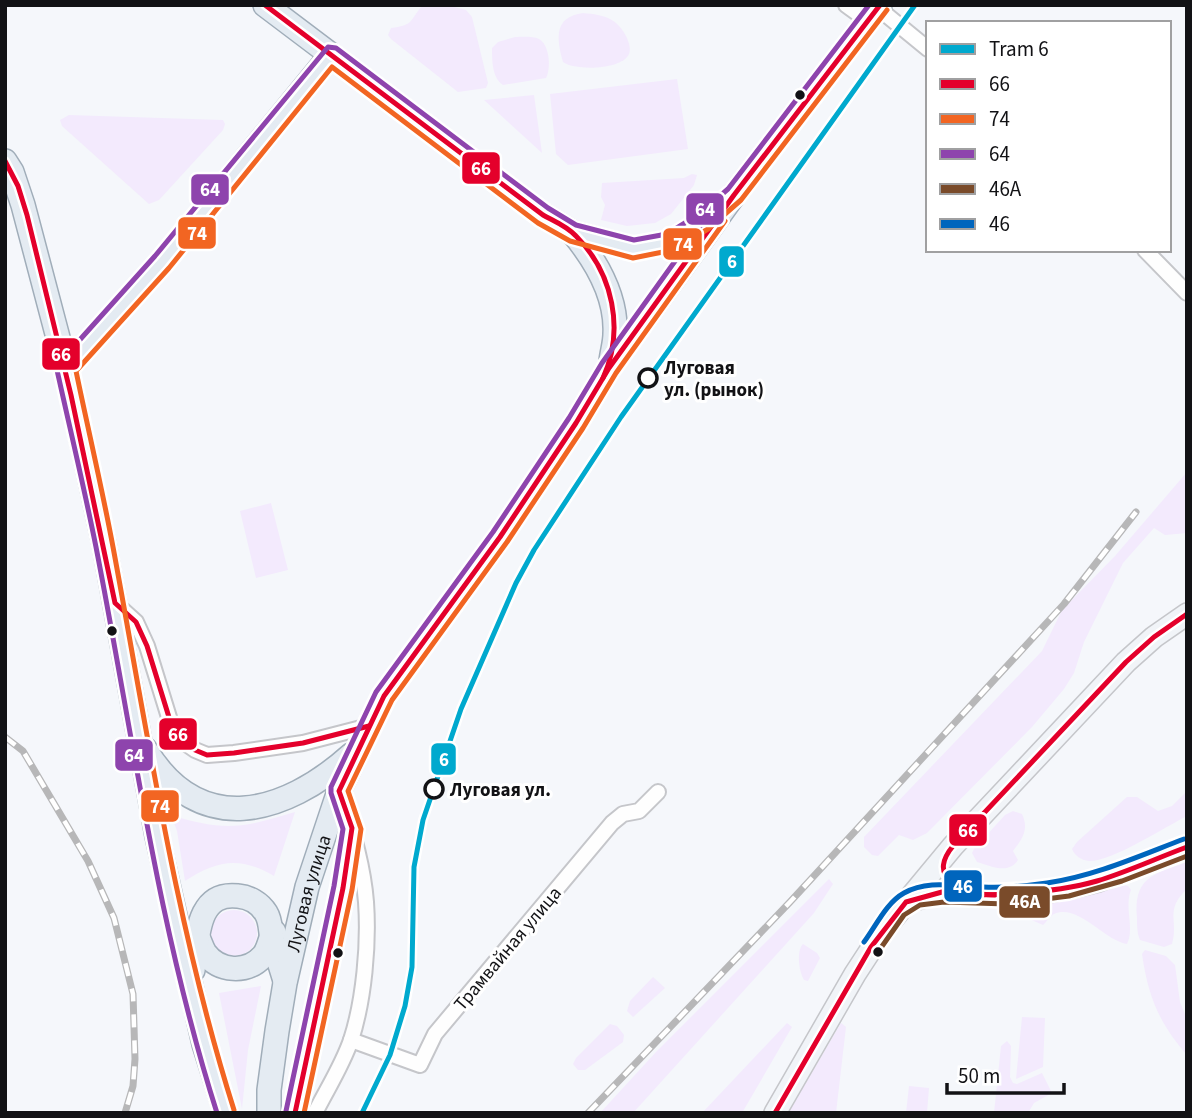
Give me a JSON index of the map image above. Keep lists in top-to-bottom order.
{
  "streets": {
    "main road": ["Луговая улица"],
    "street": ["Трамвайная улица"]
  },
  "places": ["Луговая ул. (рынок)", "Луговая ул."],
  "lines": [
    "tram line 6",
    "transit line 66",
    "transit line 64",
    "transit line 74",
    "transit line 46",
    "transit line 46А"
  ],
  "legend": [
    "Tram 6",
    "66",
    "74",
    "64",
    "46А",
    "46"
  ],
  "scale_bar": "50 m"
}
